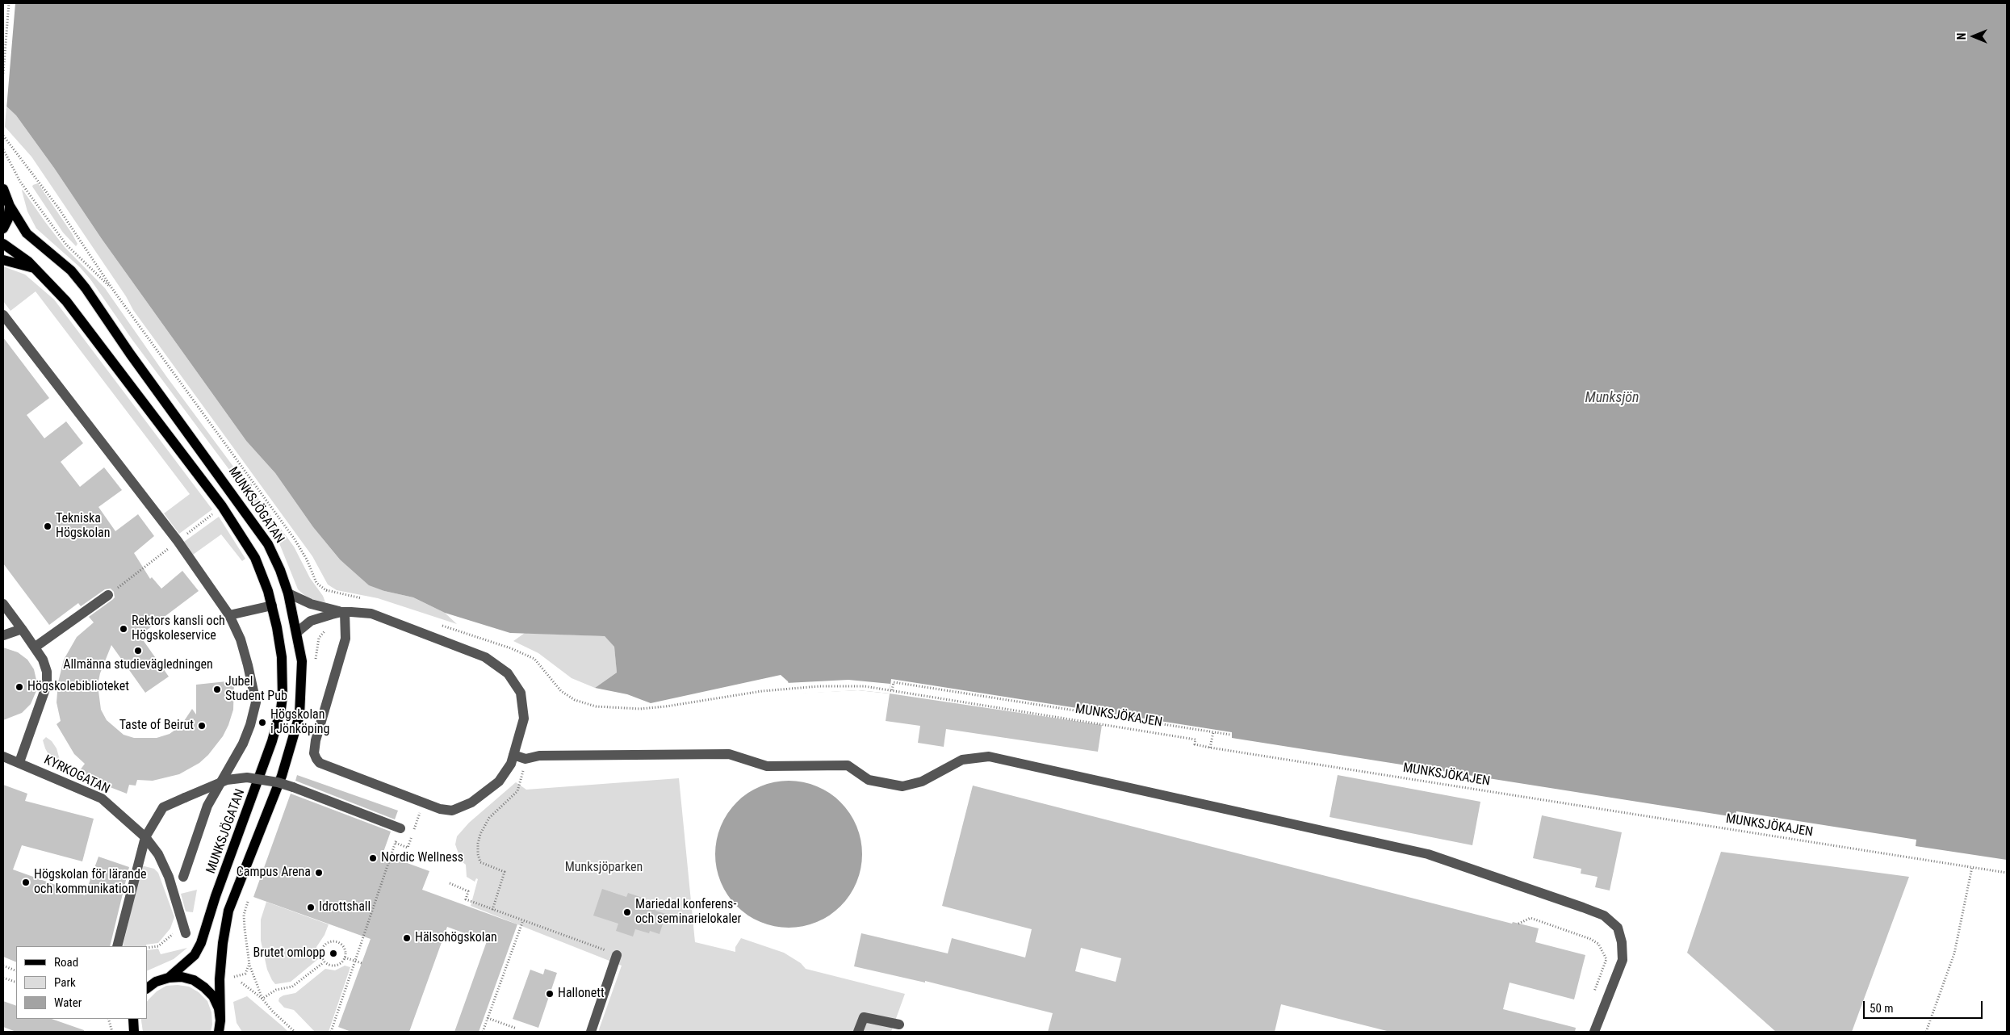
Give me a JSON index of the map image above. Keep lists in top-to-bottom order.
{
  "streets": {
    "main road": ["MUNKSJÖGATAN"],
    "street": ["KYRKOGATAN"],
    "path": ["MUNKSJÖKAJEN"]
  },
  "water": ["Munksjön"],
  "parks": ["Munksjöparken"],
  "places": [
    "Tekniska Högskolan",
    "Rektors kansli och Högskoleservice",
    "Allmänna studievägledningen",
    "Högskolebiblioteket",
    "Jubel Student Pub",
    "Högskolan i Jönköping",
    "Taste of Beirut",
    "Nordic Wellness",
    "Campus Arena",
    "Högskolan för lärande och kommunikation",
    "Idrottshall",
    "Mariedal konferens- och seminarielokaler",
    "Hälsohögskolan",
    "Brutet omlopp",
    "Hallonett"
  ],
  "legend": ["Road", "Park", "Water"],
  "scale_bar": "50 m",
  "north": "left"
}
